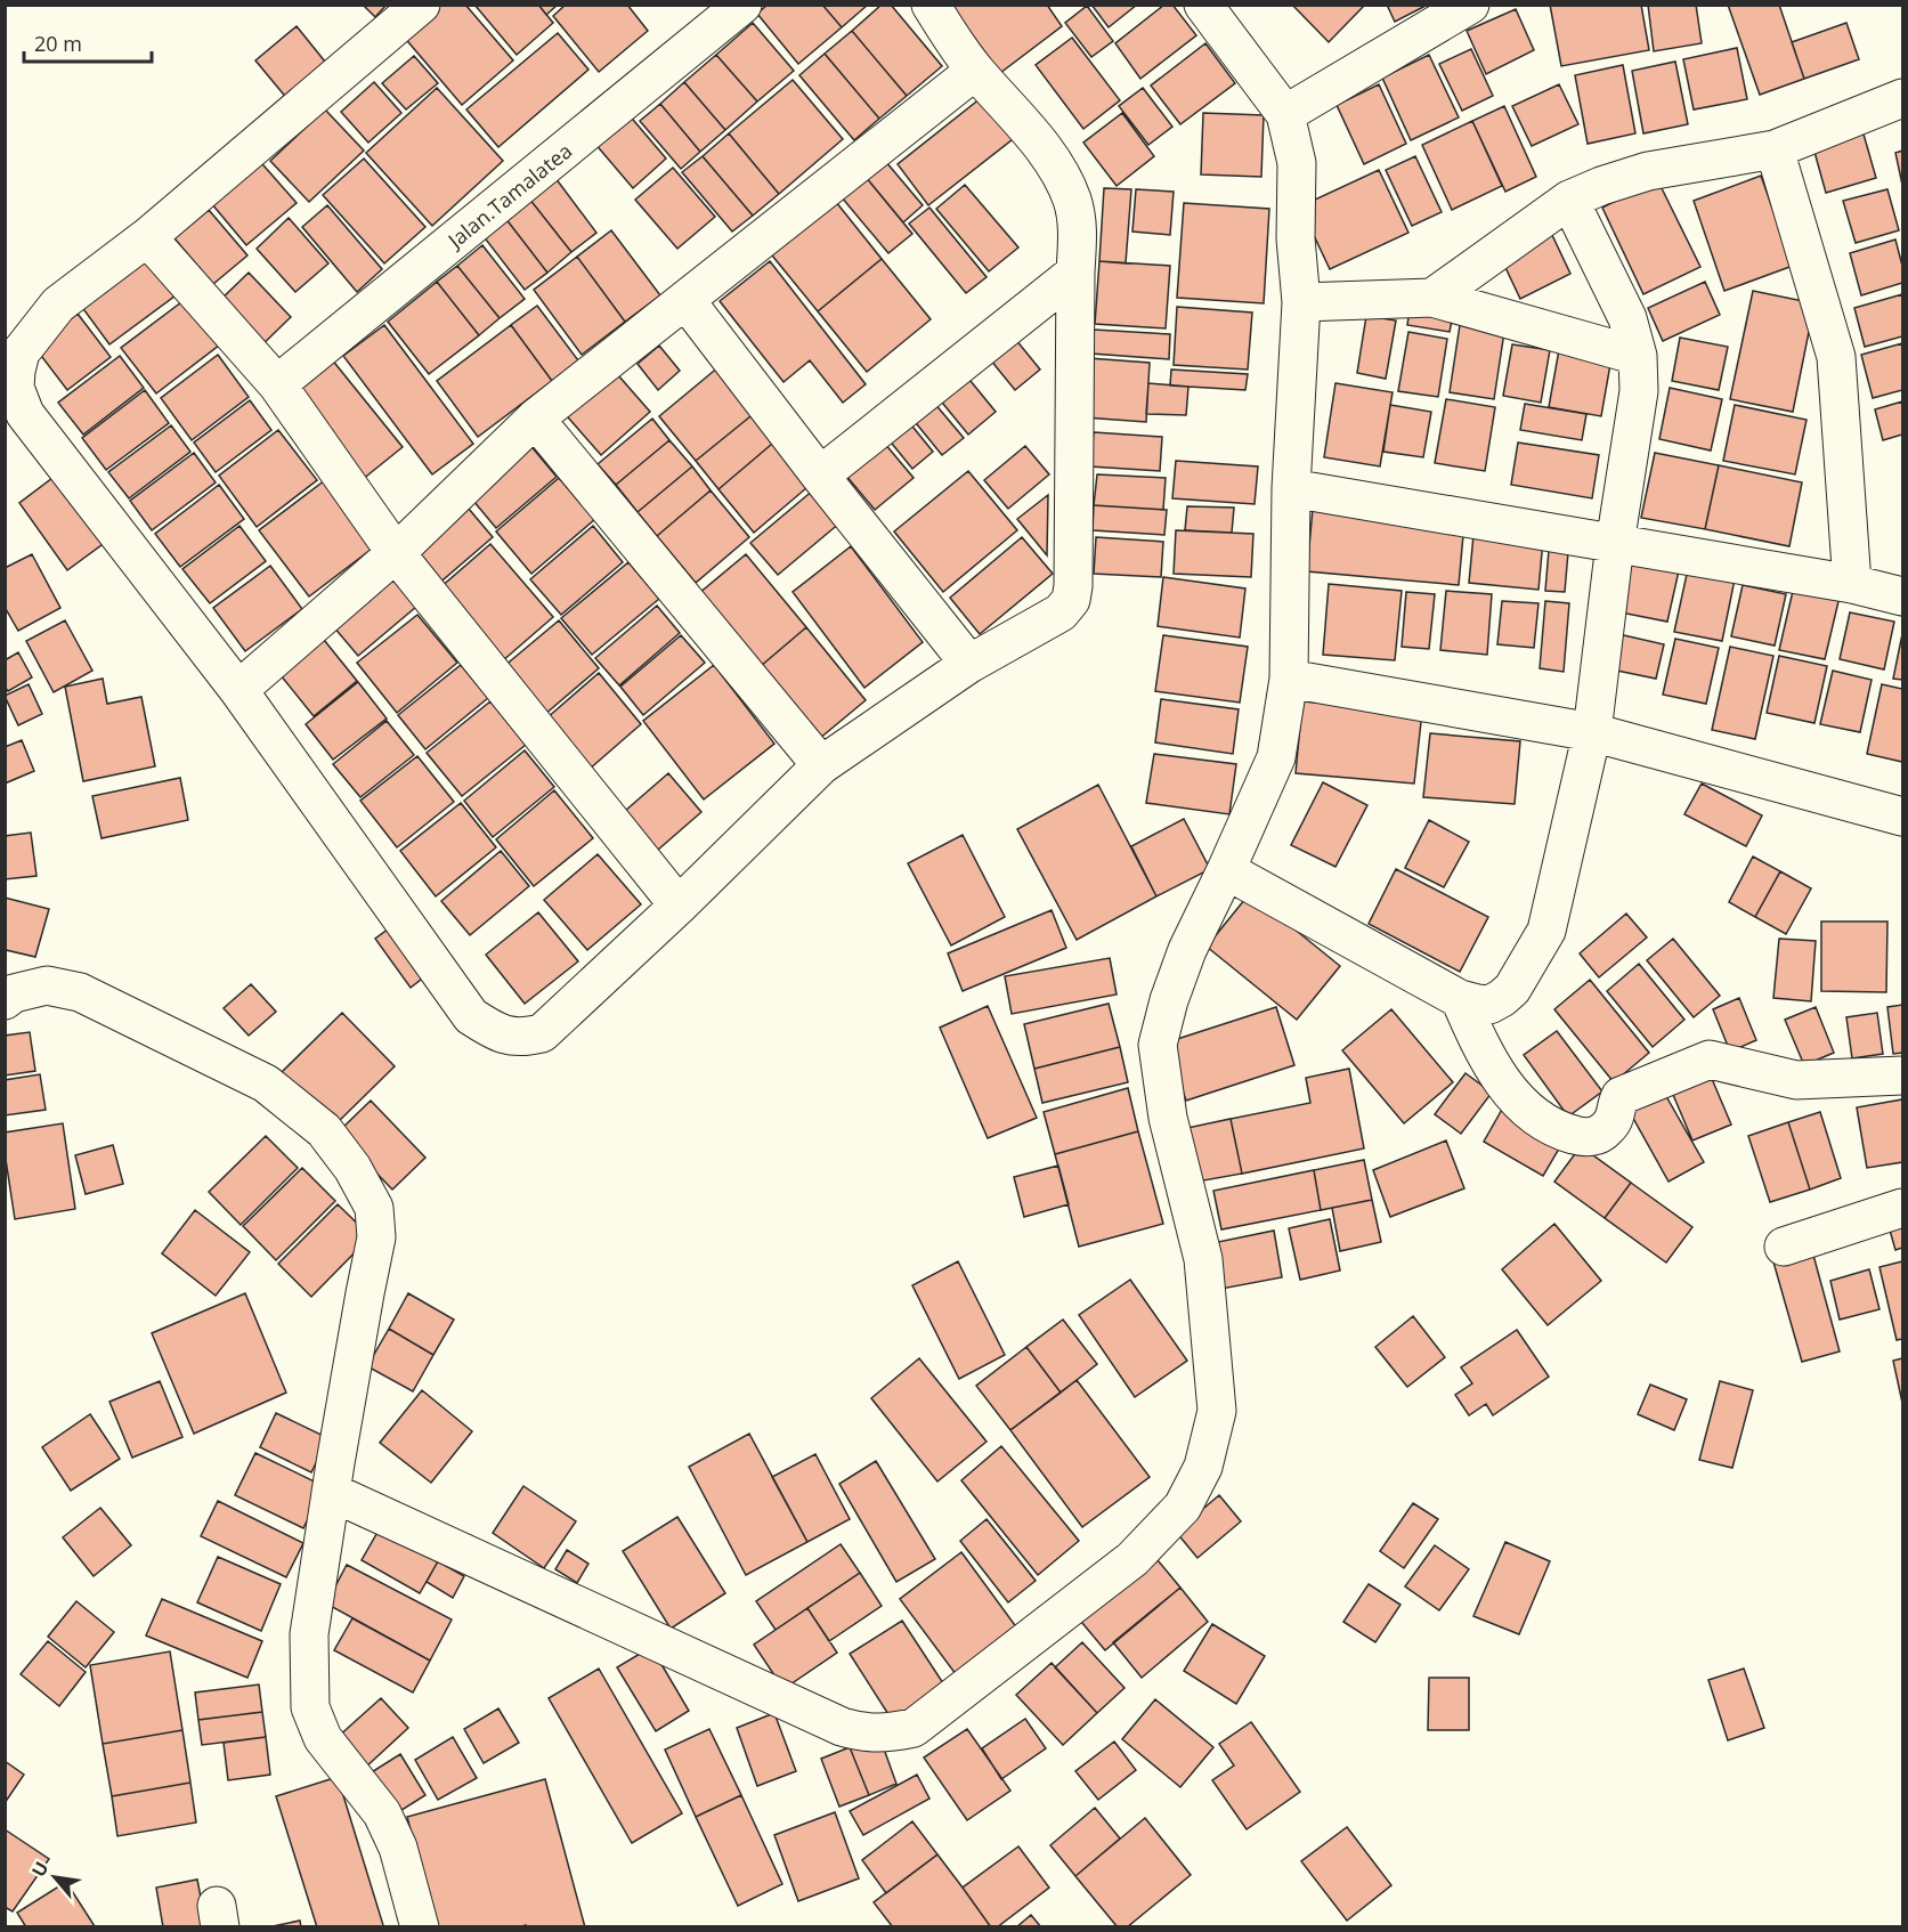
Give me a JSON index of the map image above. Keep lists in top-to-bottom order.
{
  "streets": {
    "street": ["Jalan.Tamalatea"]
  },
  "scale_bar": "20 m",
  "north": "top left"
}
